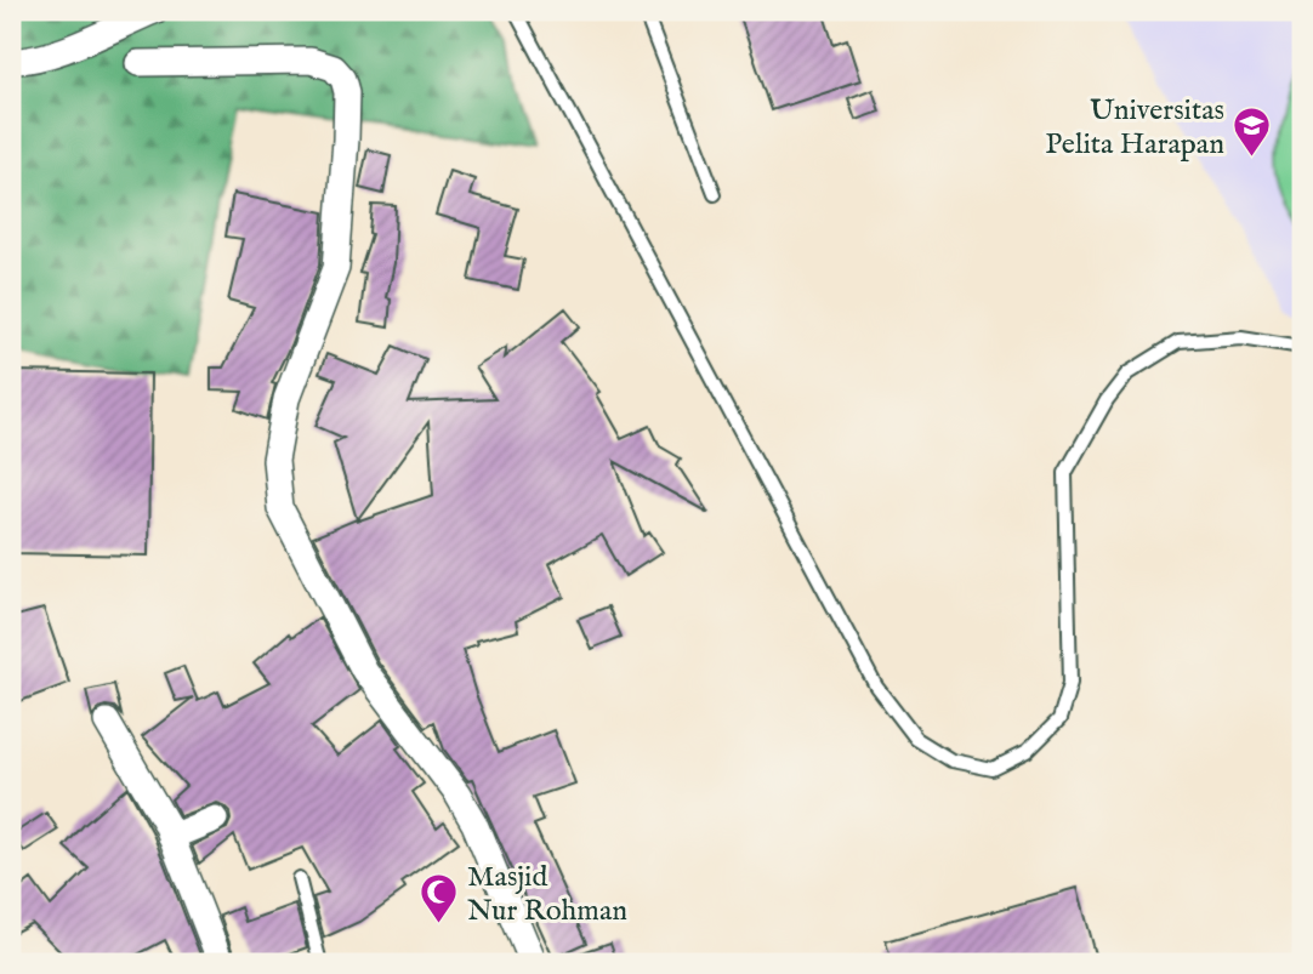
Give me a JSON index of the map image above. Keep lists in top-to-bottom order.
{
  "places": {
    "school or university": ["Universitas Pelita Harapan"],
    "mosque": ["Masjid Nur Rohman"]
  }
}
